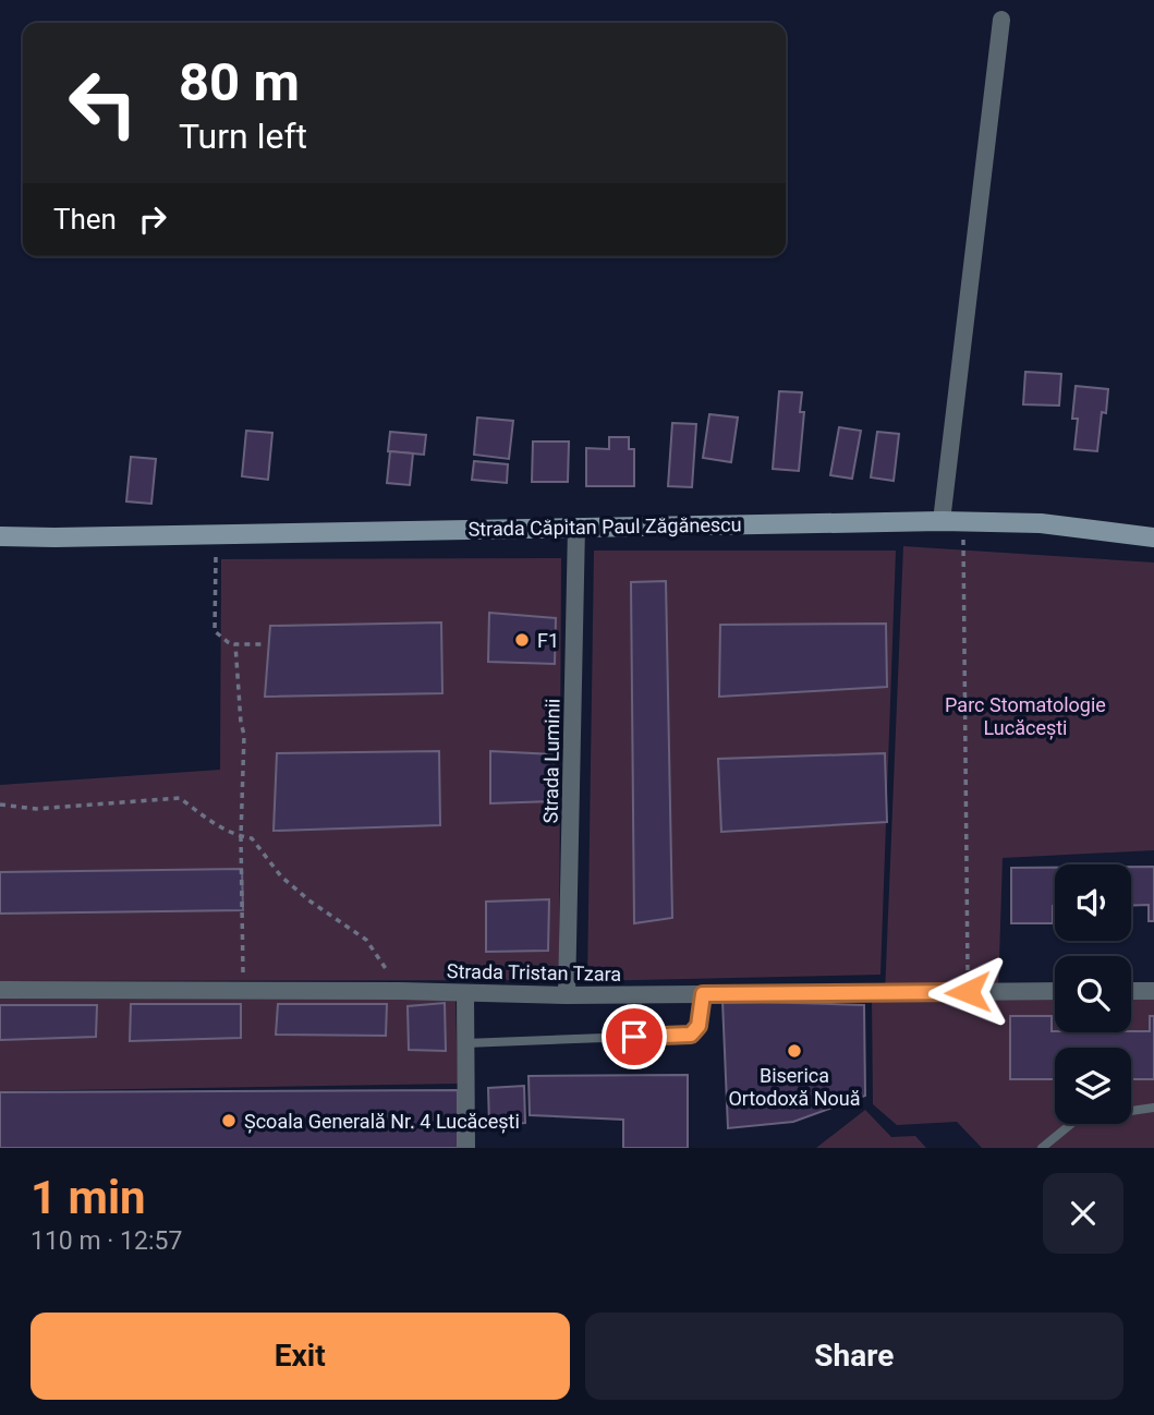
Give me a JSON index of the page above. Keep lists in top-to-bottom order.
{
  "streets": {
    "main road": ["Strada Căpitan Paul Zăgănescu"],
    "street": ["Strada Luminii", "Strada Tristan Tzara"]
  },
  "crossings": [
    ["Strada Căpitan Paul Zăgănescu", "Strada Luminii"],
    ["Strada Luminii", "Strada Tristan Tzara"]
  ],
  "parks": ["Parc Stomatologie Lucăcești"],
  "places": ["F1", "Biserica Ortodoxă Nouă", "Școala Generală Nr. 4 Lucăcești"],
  "page": {
    "turn": ["80 m", "Turn left"],
    "then": "Then",
    "heading": ["1 min", "110 m · 12:57"],
    "buttons": ["Exit", "Share"]
  }
}
